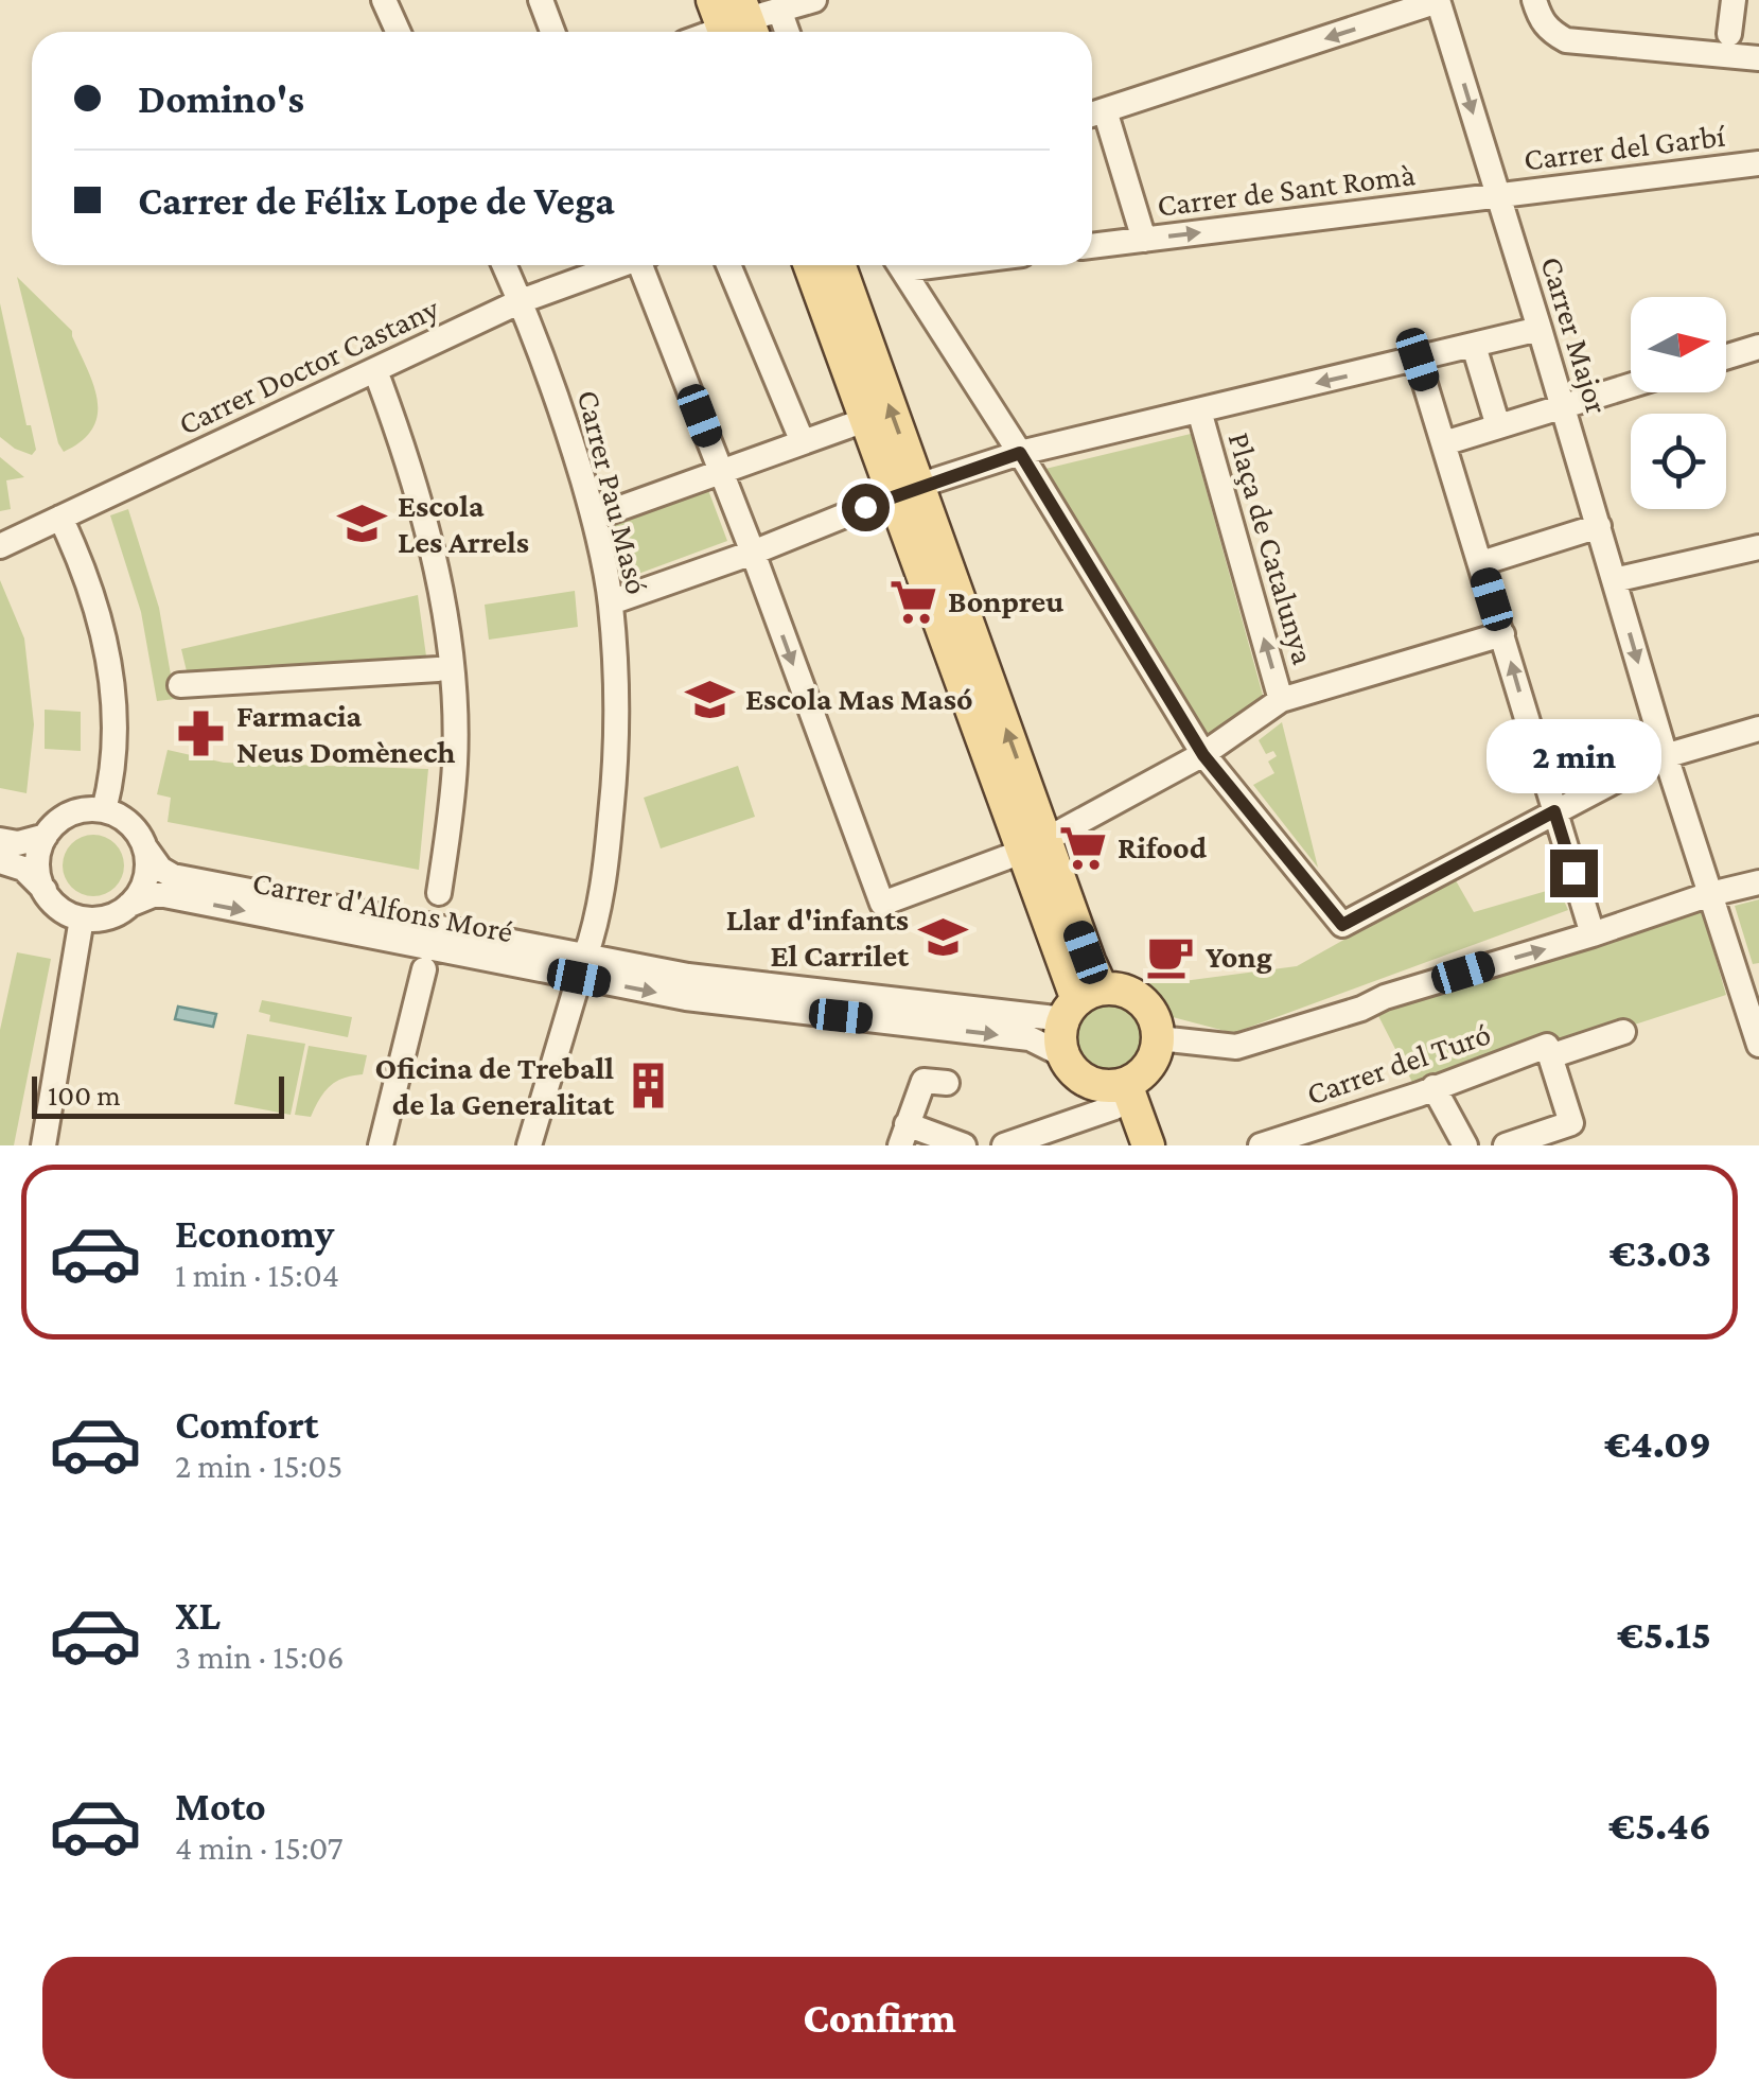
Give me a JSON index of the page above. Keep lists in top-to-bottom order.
{
  "streets": {
    "street": [
      "Carrer del Garbí",
      "Carrer de Sant Romà",
      "Carrer Major",
      "Carrer Doctor Castany",
      "Carrer Pau Masó",
      "Plaça de Catalunya",
      "Carrer d'Alfons Moré",
      "Carrer del Turó"
    ]
  },
  "crossings": [
    ["Carrer del Garbí", "Carrer de Sant Romà"],
    ["Carrer del Garbí", "Carrer Major"],
    ["Carrer de Sant Romà", "Carrer Major"],
    ["Carrer Doctor Castany", "Carrer Pau Masó"],
    ["Carrer Pau Masó", "Plaça de Catalunya"],
    ["Carrer Pau Masó", "Carrer d'Alfons Moré"]
  ],
  "places": {
    "school or university": ["Escola Les Arrels", "Escola Mas Masó", "Llar d'infants El Carrilet"],
    "supermarket": ["Bonpreu", "Rifood"],
    "pharmacy": ["Farmacia Neus Domènech"],
    "cafe": ["Yong"],
    "building": ["Oficina de Treball de la Generalitat"]
  },
  "scale_bar": "100 m",
  "north": "right",
  "page": {
    "banner": ["Domino's", "Carrer de Félix Lope de Vega"],
    "bubble": "2 min",
    "scale": "100 m",
    "list": [
      {
        "name": "Economy",
        "note": "1 min · 15:04",
        "value": "€3.03"
      },
      {
        "name": "Comfort",
        "note": "2 min · 15:05",
        "value": "€4.09"
      },
      {
        "name": "XL",
        "note": "3 min · 15:06",
        "value": "€5.15"
      },
      {
        "name": "Moto",
        "note": "4 min · 15:07",
        "value": "€5.46"
      }
    ],
    "buttons": "Confirm"
  }
}
